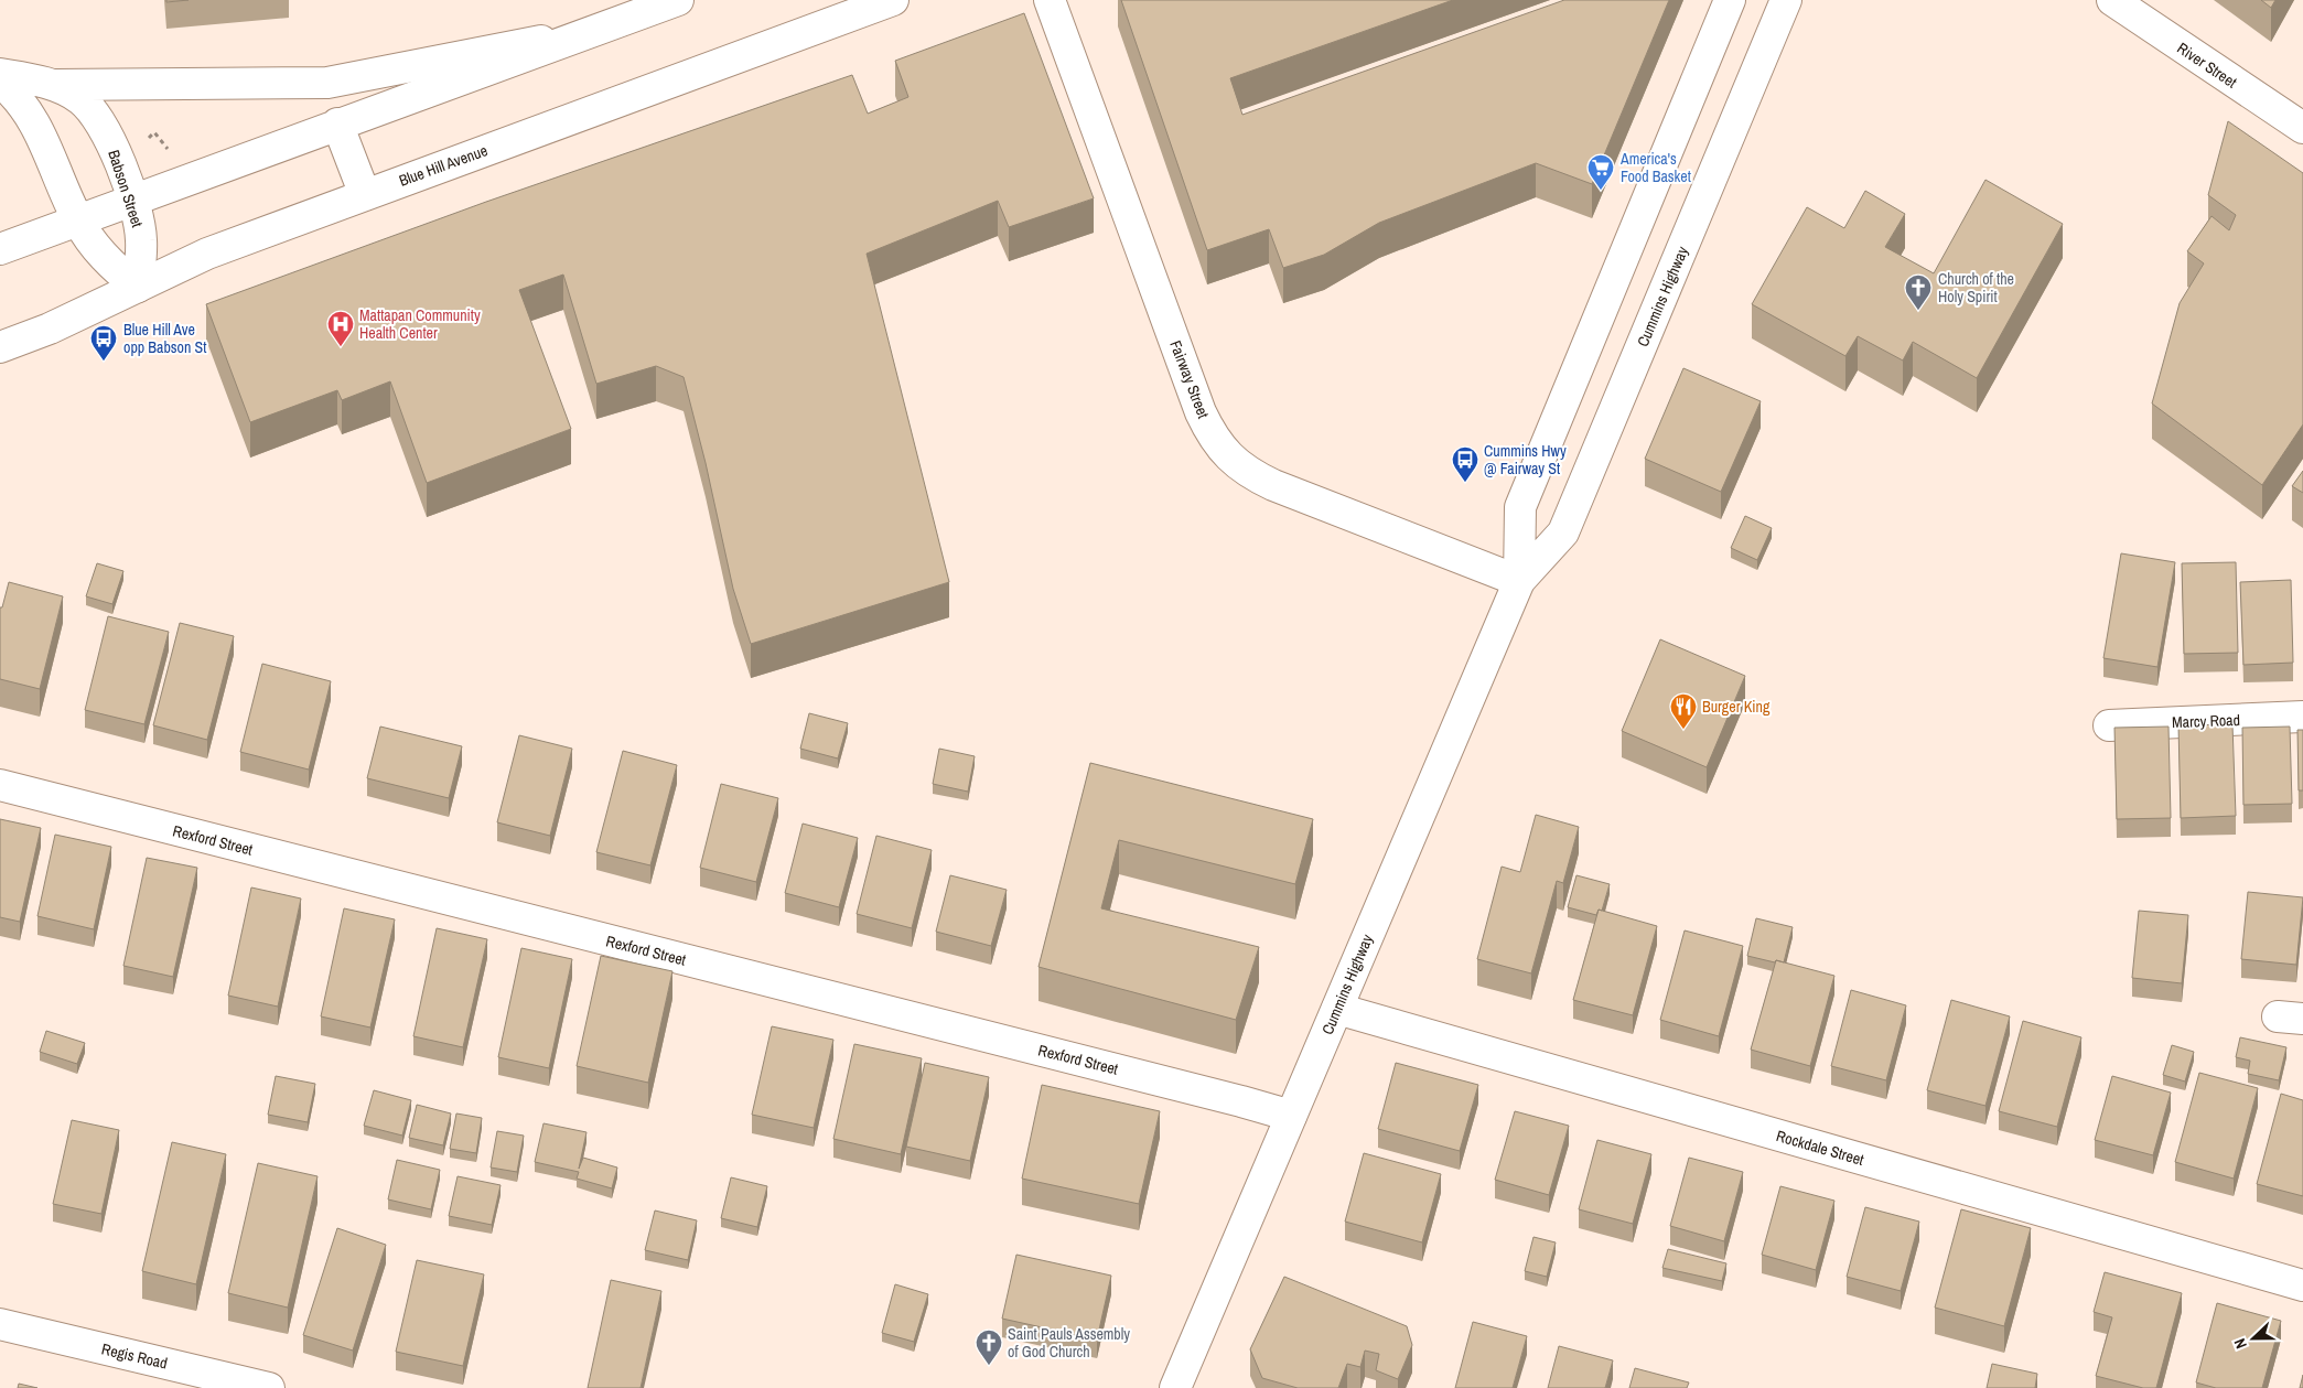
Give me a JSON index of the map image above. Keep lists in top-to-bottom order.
{
  "streets": {
    "main road": [
      "River Street",
      "Blue Hill Avenue",
      "Babson Street",
      "Cummins Highway",
      "Fairway Street",
      "Marcy Road",
      "Rexford Street",
      "Rockdale Street",
      "Regis Road"
    ]
  },
  "crossings": [
    ["Blue Hill Avenue", "Babson Street"],
    ["Cummins Highway", "Fairway Street"],
    ["Cummins Highway", "Rexford Street"],
    ["Cummins Highway", "Rockdale Street"]
  ],
  "places": {
    "supermarket": ["America's Food Basket"],
    "church": ["Church of the Holy Spirit", "Saint Pauls Assembly of God Church"],
    "hospital": ["Mattapan Community Health Center"],
    "bus stop": ["Blue Hill Ave opp Babson St", "Cummins Hwy @ Fairway St"],
    "restaurant": ["Burger King"]
  },
  "north": "left"
}
